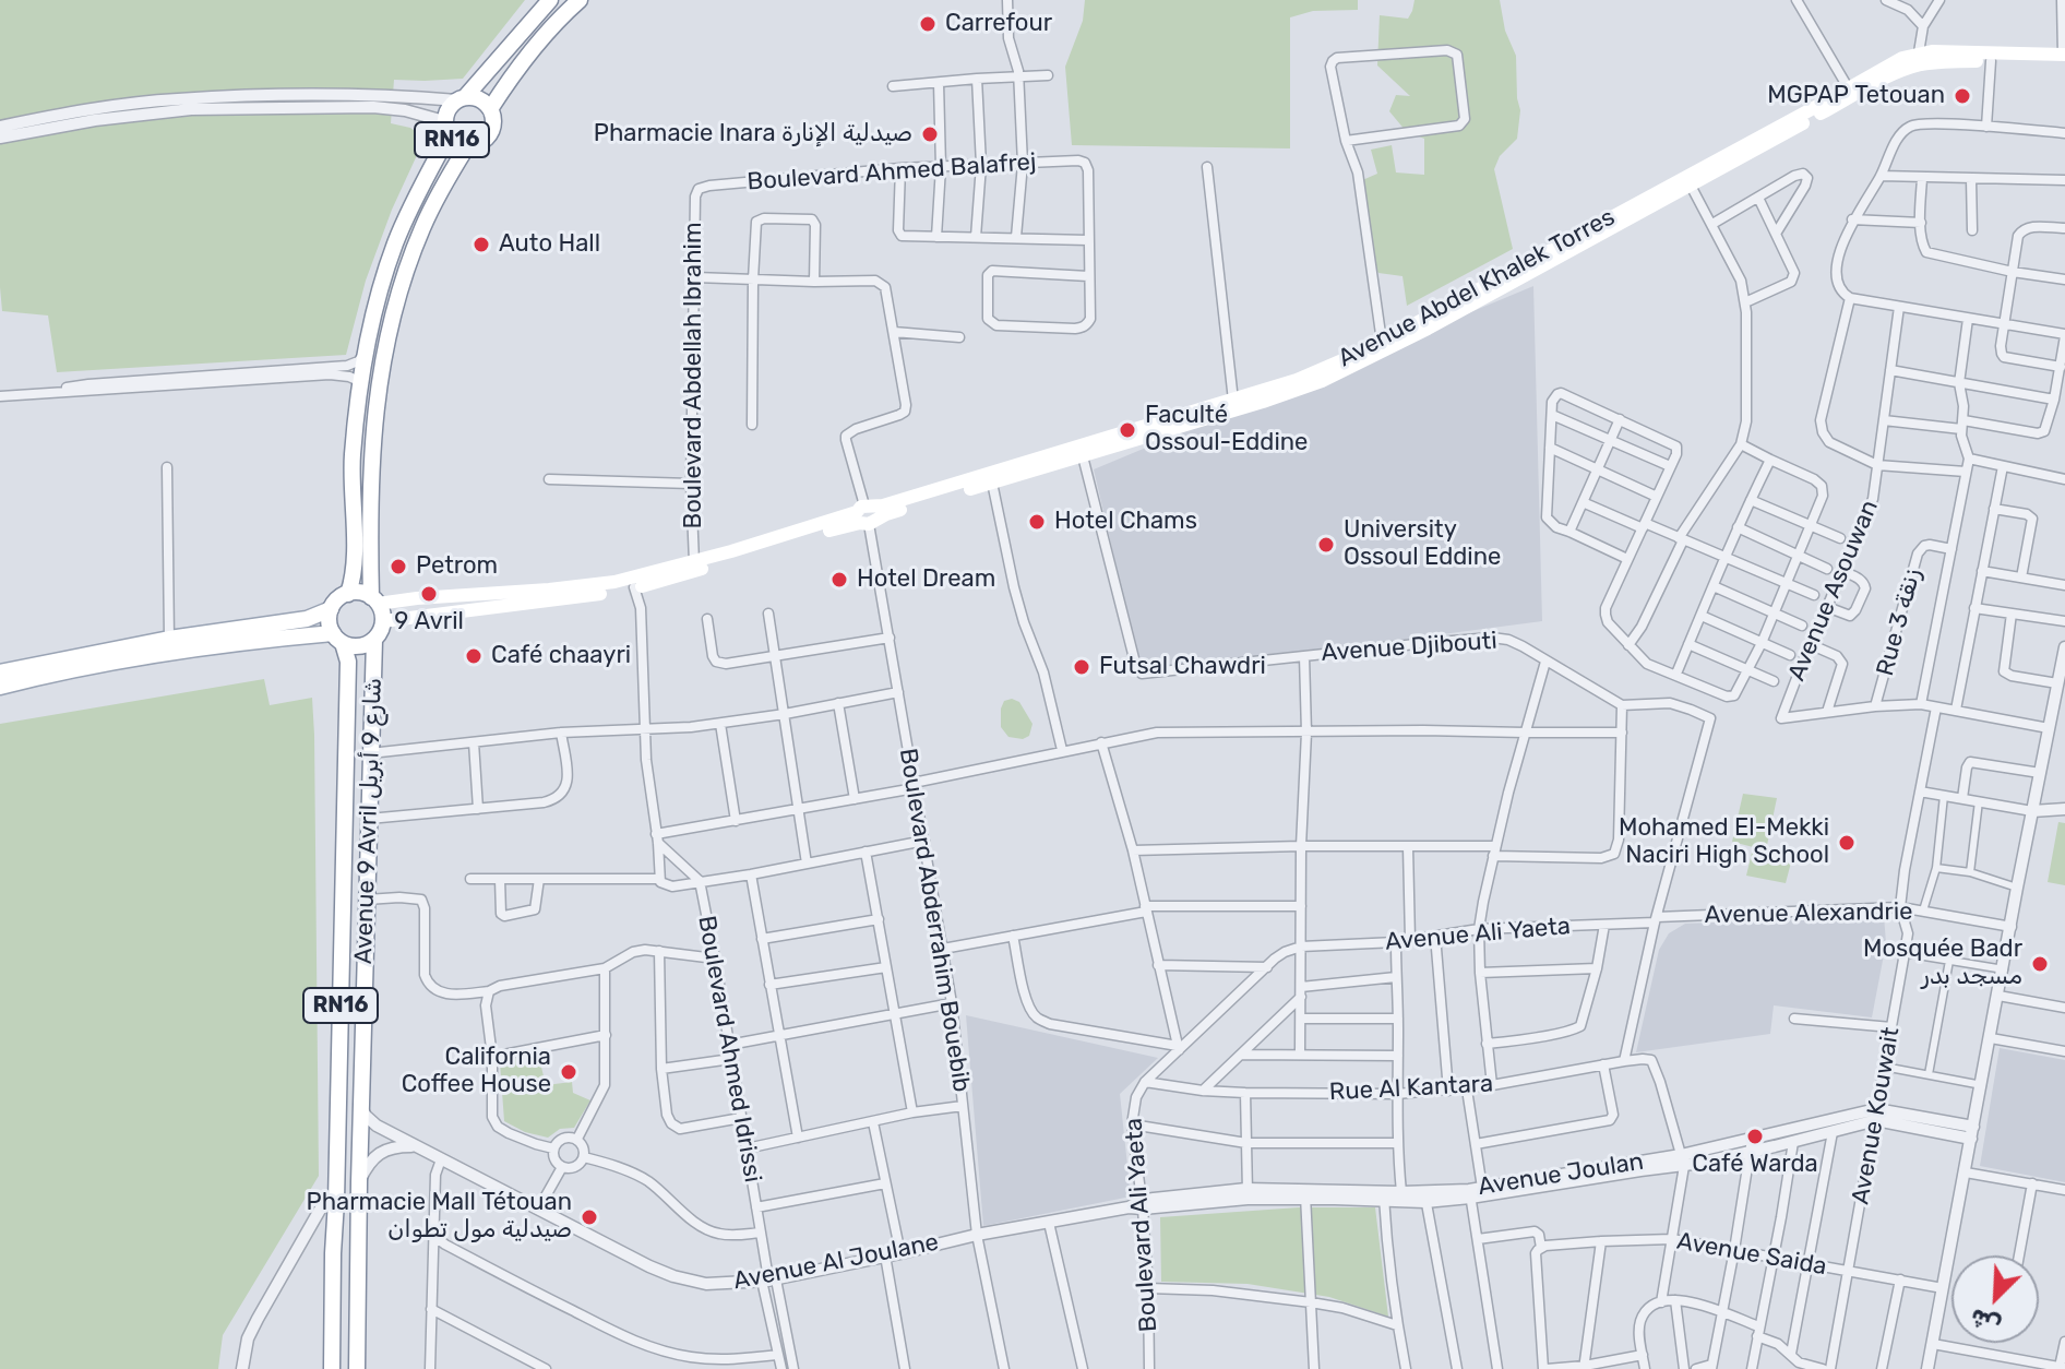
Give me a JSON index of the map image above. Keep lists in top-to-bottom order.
{
  "streets": {
    "main road": ["RN16", "Avenue Abdel Khalek Torres", "Avenue 9 Avril شارع 9 أبريل"],
    "street": [
      "Boulevard Ahmed Balafrej",
      "Boulevard Abdellah Ibrahim",
      "Avenue Asouwan",
      "Rue 3 زنقة",
      "Avenue Djibouti",
      "Avenue Alexandrie",
      "Boulevard Abderrahim Bouebib",
      "Avenue Ali Yaeta",
      "Boulevard Ahmed Idrissi",
      "Rue Al Kantara",
      "Avenue Kouwait",
      "Avenue Joulan",
      "Boulevard Ali Yaeta",
      "Avenue Saida",
      "Avenue Al Joulane"
    ]
  },
  "crossings": [
    ["RN16", "Avenue Abdel Khalek Torres"],
    ["RN16", "Avenue 9 Avril شارع 9 أبريل"],
    ["Boulevard Ahmed Balafrej", "Boulevard Abdellah Ibrahim"],
    ["Avenue Abdel Khalek Torres", "Boulevard Abdellah Ibrahim"],
    ["Avenue Abdel Khalek Torres", "Avenue Djibouti"],
    ["Avenue Abdel Khalek Torres", "Avenue 9 Avril شارع 9 أبريل"],
    ["Avenue Abdel Khalek Torres", "Boulevard Abderrahim Bouebib"],
    ["Avenue 9 Avril شارع 9 أبريل", "Avenue Al Joulane"],
    ["Avenue Alexandrie", "Avenue Ali Yaeta"],
    ["Avenue Alexandrie", "Avenue Kouwait"],
    ["Boulevard Abderrahim Bouebib", "Avenue Al Joulane"],
    ["Avenue Ali Yaeta", "Boulevard Ali Yaeta"],
    ["Boulevard Ahmed Idrissi", "Avenue Al Joulane"],
    ["Rue Al Kantara", "Boulevard Ali Yaeta"],
    ["Avenue Kouwait", "Avenue Joulan"],
    ["Avenue Kouwait", "Avenue Saida"],
    ["Avenue Joulan", "Boulevard Ali Yaeta"],
    ["Avenue Joulan", "Avenue Al Joulane"],
    ["Boulevard Ali Yaeta", "Avenue Al Joulane"]
  ],
  "places": [
    "Carrefour",
    "MGPAP Tetouan",
    "Pharmacie Inara صيدلية الإنارة",
    "Auto Hall",
    "Faculté Ossoul-Eddine",
    "Hotel Chams",
    "University Ossoul Eddine",
    "Petrom",
    "Hotel Dream",
    "9 Avril",
    "Café chaayri",
    "Futsal Chawdri",
    "Mohamed El-Mekki Naciri High School",
    "Mosquée Badr مسجد بدر",
    "California Coffee House",
    "Café Warda",
    "Pharmacie Mall Tétouan صيدلية مول تطوان"
  ],
  "north": "bottom left"
}
